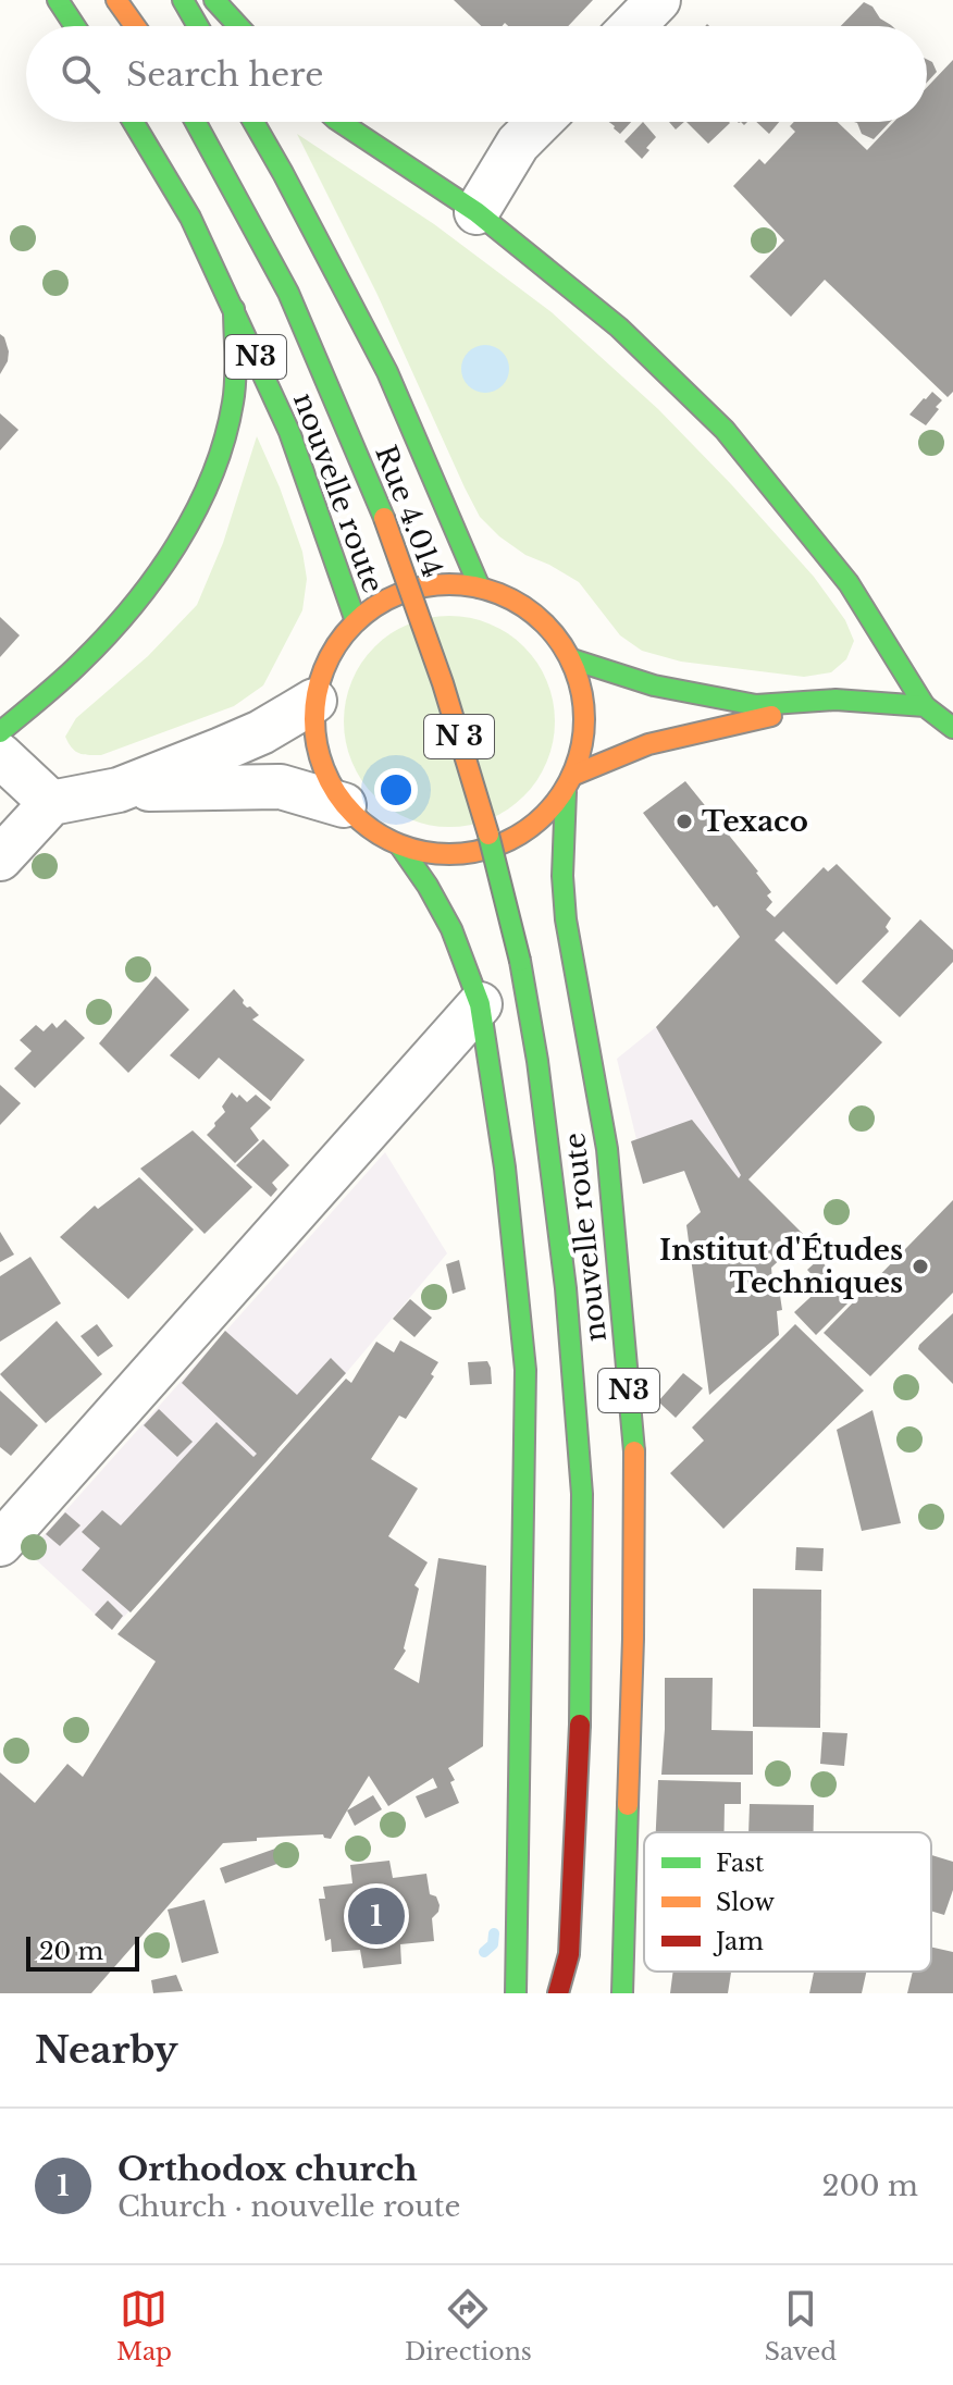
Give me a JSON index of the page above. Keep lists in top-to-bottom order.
{
  "streets": {
    "main road": [
      "N3",
      "nouvelle route",
      "Rue 4.014",
      "N 3"
    ]
  },
  "crossings": [
    ["nouvelle route", "Rue 4.014"]
  ],
  "places": ["Texaco", "Institut d'Études Techniques"],
  "legend": ["Fast", "Slow", "Jam"],
  "scale_bar": "20 m",
  "page": {
    "search": "Search here",
    "pins": "1",
    "scale": "20 m",
    "heading": "Nearby",
    "list": [
      {
        "mark": "1",
        "name": "Orthodox church",
        "note": "Church · nouvelle route",
        "value": "200 m"
      }
    ],
    "nav": ["Map", "Directions", "Saved"]
  }
}
